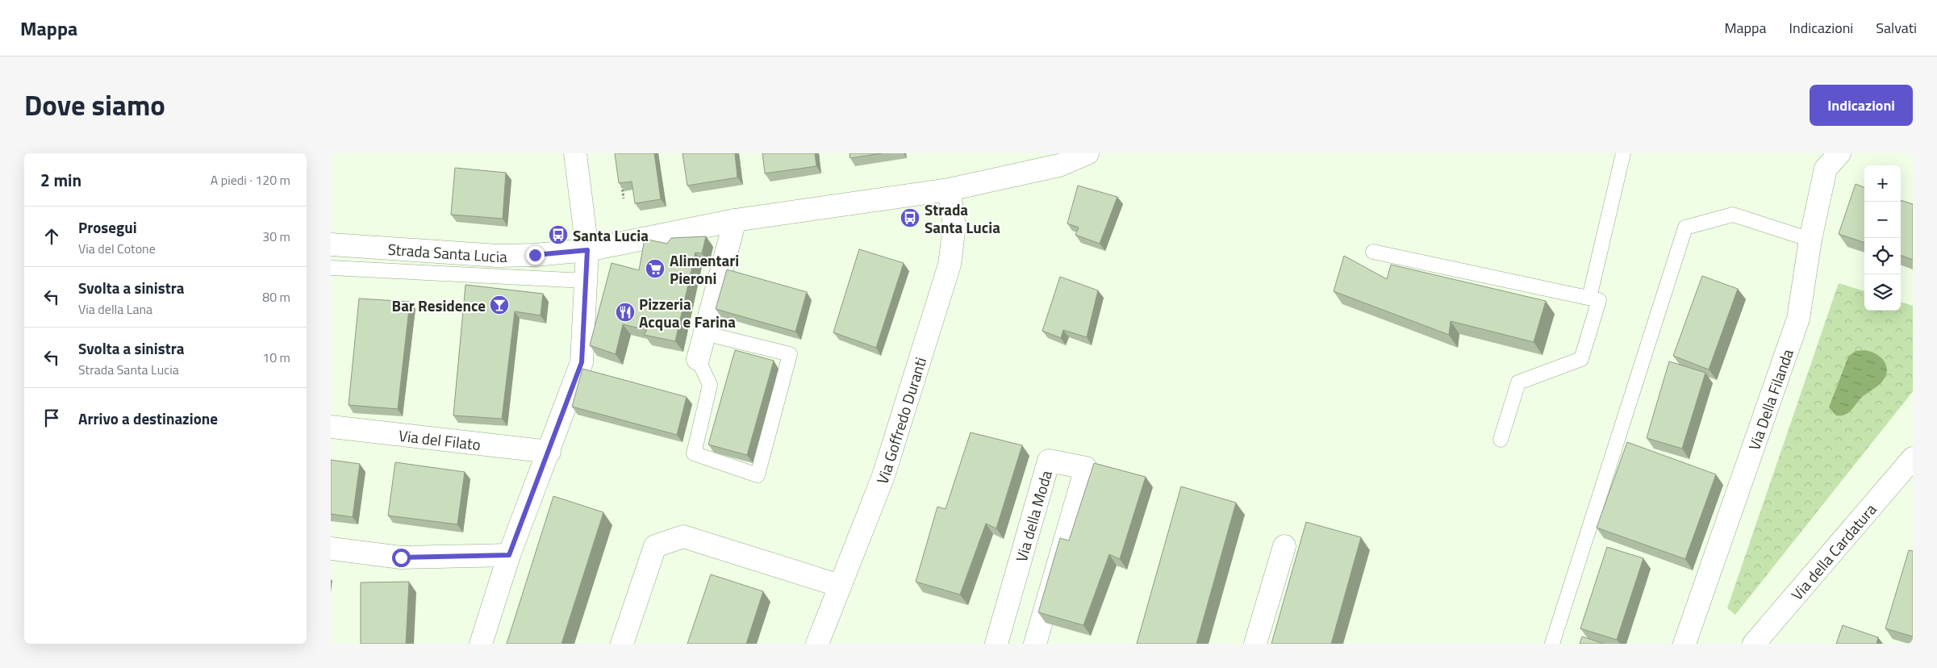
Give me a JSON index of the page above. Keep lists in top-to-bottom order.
{
  "streets": {
    "street": [
      "Strada Santa Lucia",
      "Via Della Filanda",
      "Via Goffredo Duranti",
      "Via del Filato",
      "Via della Moda",
      "Via della Cardatura"
    ]
  },
  "crossings": [
    ["Strada Santa Lucia", "Via Goffredo Duranti"]
  ],
  "places": {
    "bus stop": ["Strada Santa Lucia", "Santa Lucia"],
    "supermarket": ["Alimentari Pieroni"],
    "bar": ["Bar Residence"],
    "restaurant": ["Pizzeria Acqua e Farina"]
  },
  "page": {
    "header": "Mappa",
    "nav": ["Mappa", "Indicazioni", "Salvati"],
    "title": "Dove siamo",
    "buttons": "Indicazioni",
    "heading": ["2 min", "A piedi · 120 m"],
    "map_buttons": ["+", "−"],
    "list": [
      ["Prosegui", "Via del Cotone", "30 m"],
      ["Svolta a sinistra", "Via della Lana", "80 m"],
      ["Svolta a sinistra", "Strada Santa Lucia", "10 m"],
      "Arrivo a destinazione"
    ]
  }
}
